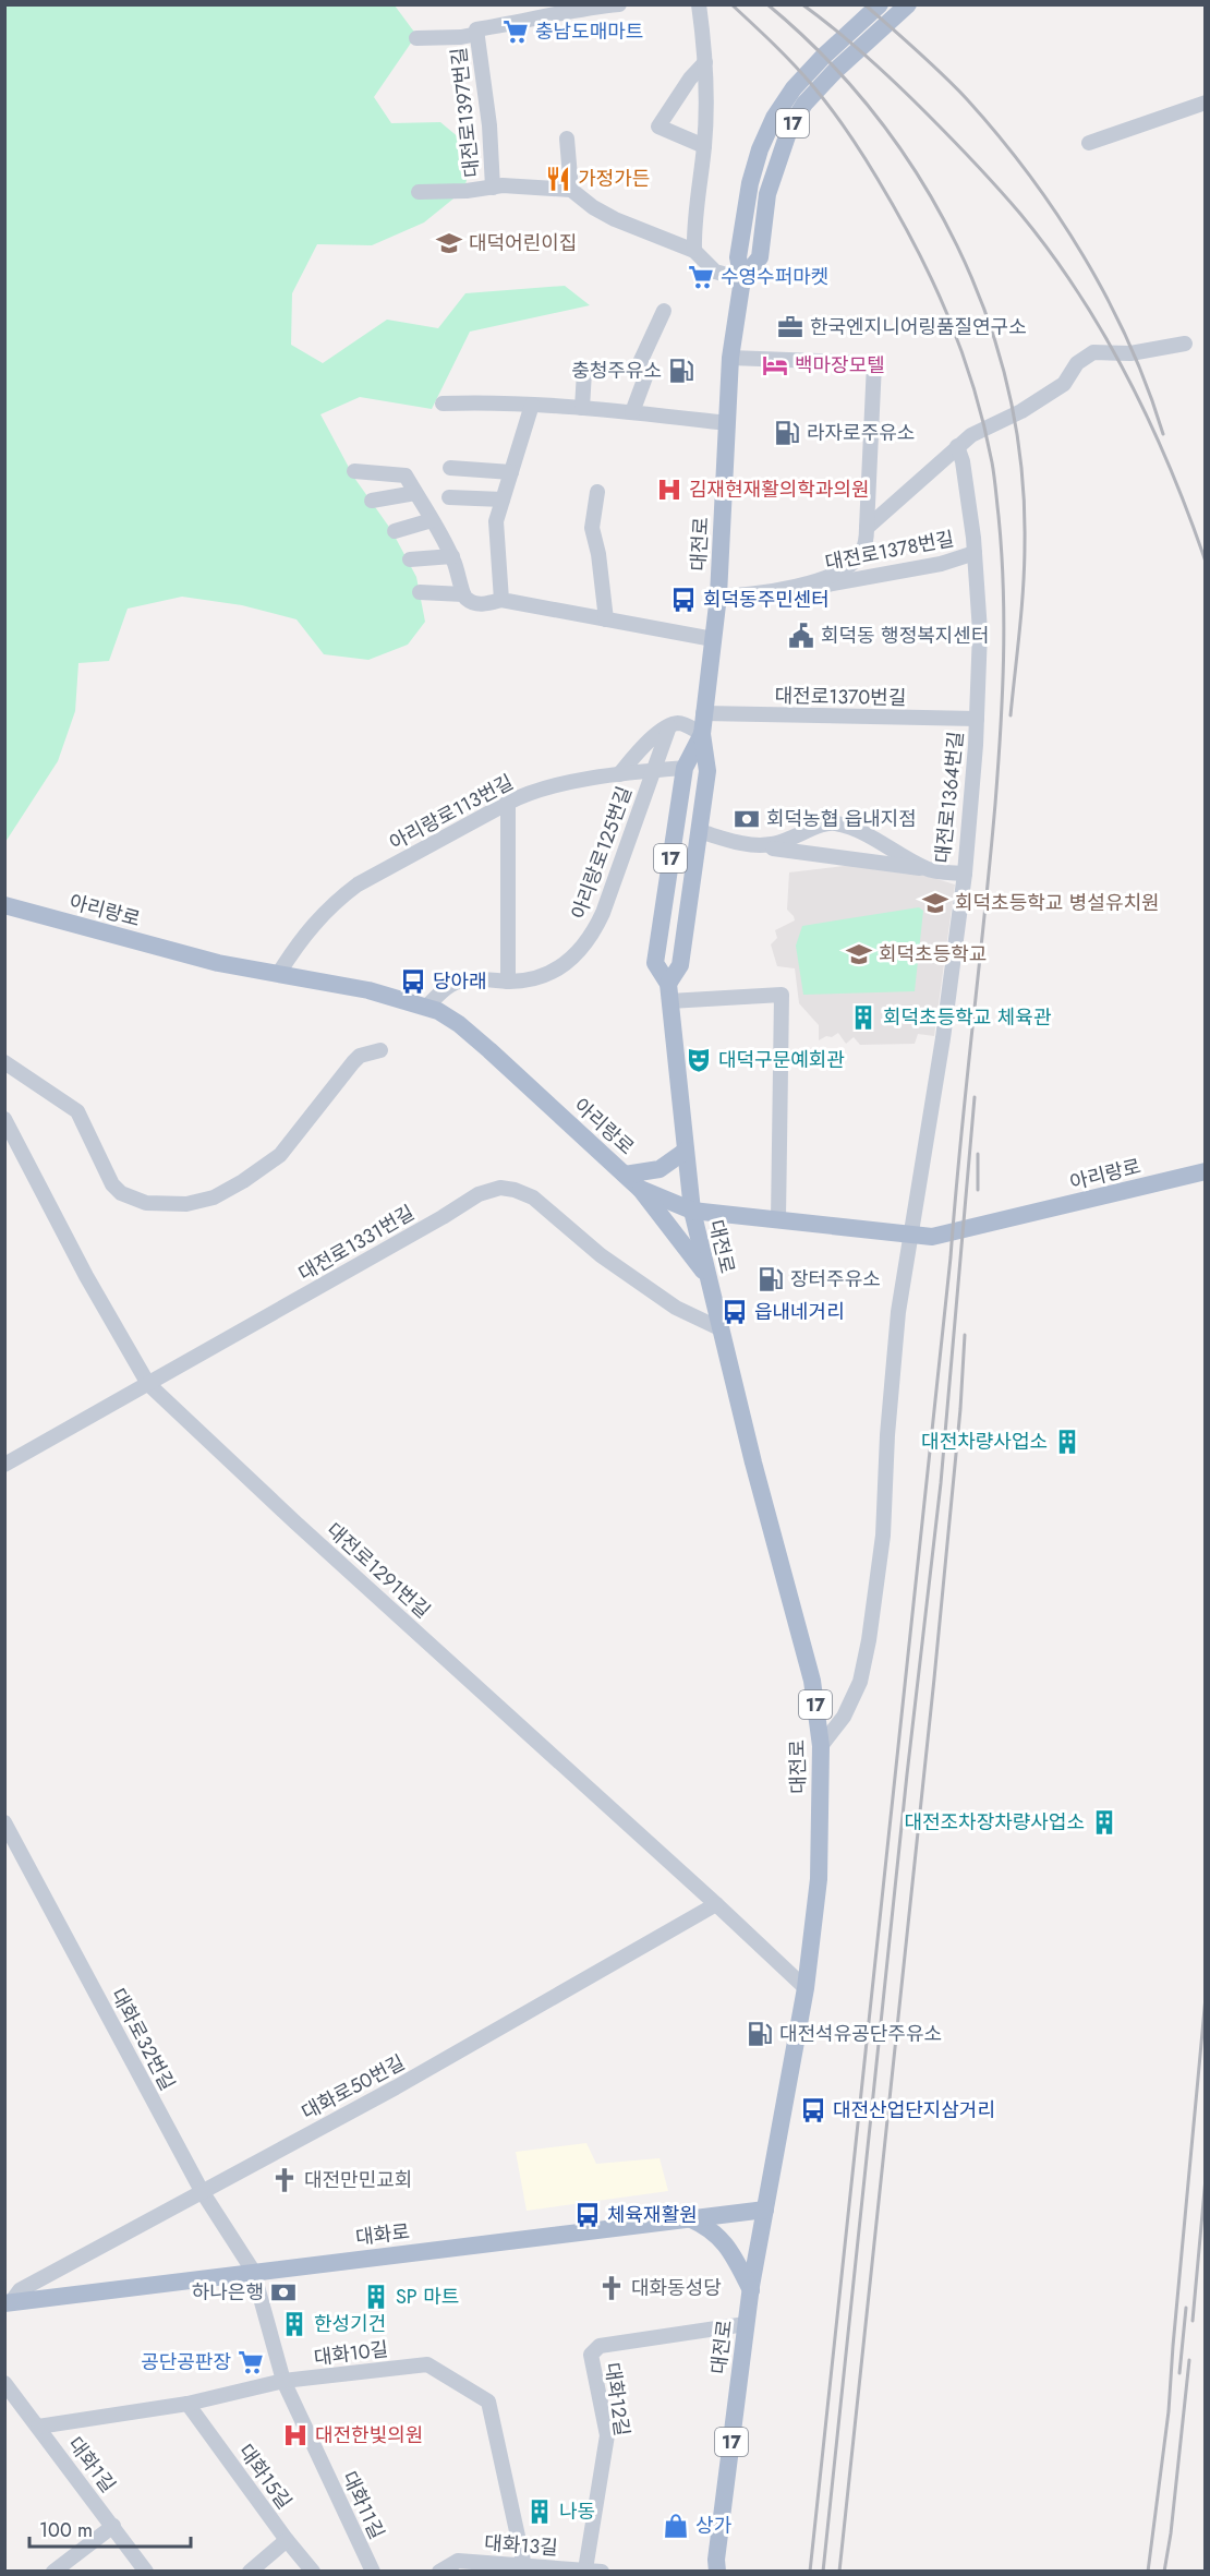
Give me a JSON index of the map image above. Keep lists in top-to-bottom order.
{
  "streets": {
    "main road": [
      "17",
      "대전로",
      "아리랑로",
      "대화로"
    ],
    "street": [
      "대전로1397번길",
      "대전로1378번길",
      "대전로1370번길",
      "대전로1364번길",
      "아리랑로113번길",
      "아리랑로125번길",
      "대전로1331번길",
      "대전로1291번길",
      "대화로32번길",
      "대화로50번길",
      "대화10길",
      "대화12길",
      "대화1길",
      "대화15길",
      "대화11길",
      "대화13길"
    ]
  },
  "crossings": [
    ["대전로", "대전로1378번길"],
    ["대전로", "대전로1370번길"],
    ["대전로", "대전로1364번길"],
    ["대전로", "아리랑로113번길"],
    ["대전로", "아리랑로"],
    ["대전로", "대전로1331번길"],
    ["대전로", "대전로1291번길"],
    ["대전로", "대화로"],
    ["대전로", "대화12길"],
    ["대전로1378번길", "대전로1364번길"],
    ["대전로1370번길", "대전로1364번길"],
    ["아리랑로113번길", "아리랑로125번길"],
    ["아리랑로113번길", "아리랑로"],
    ["아리랑로125번길", "아리랑로"],
    ["대전로1331번길", "대전로1291번길"],
    ["대전로1291번길", "대화로50번길"],
    ["대화로32번길", "대화로50번길"],
    ["대화로32번길", "대화로"],
    ["대화로32번길", "대화11길"],
    ["대화로50번길", "대화로"],
    ["대화로", "대화11길"],
    ["대화10길", "대화1길"],
    ["대화10길", "대화15길"],
    ["대화10길", "대화11길"],
    ["대화10길", "대화13길"],
    ["대화12길", "대화13길"]
  ],
  "places": {
    "supermarket": ["충남도매마트", "수영수퍼마켓", "공단공판장"],
    "restaurant": ["가정가든"],
    "school or university": ["대덕어린이집", "회덕초등학교 병설유치원", "회덕초등학교"],
    "office": ["한국엔지니어링품질연구소"],
    "hotel": ["백마장모텔"],
    "fuel station": [
      "충청주유소",
      "라자로주유소",
      "장터주유소",
      "대전석유공단주유소"
    ],
    "hospital": ["김재현재활의학과의원", "대전한빛의원"],
    "bus stop": [
      "회덕동주민센터",
      "당아래",
      "읍내네거리",
      "대전산업단지삼거리",
      "체육재활원"
    ],
    "public building": ["회덕동 행정복지센터"],
    "bank": ["회덕농협 읍내지점", "하나은행"],
    "building": [
      "회덕초등학교 체육관",
      "대전차량사업소",
      "대전조차장차량사업소",
      "SP 마트",
      "한성기건",
      "나동"
    ],
    "theatre": ["대덕구문예회관"],
    "church": ["대전만민교회", "대화동성당"],
    "shop": ["상가"]
  },
  "scale_bar": "100 m"
}
